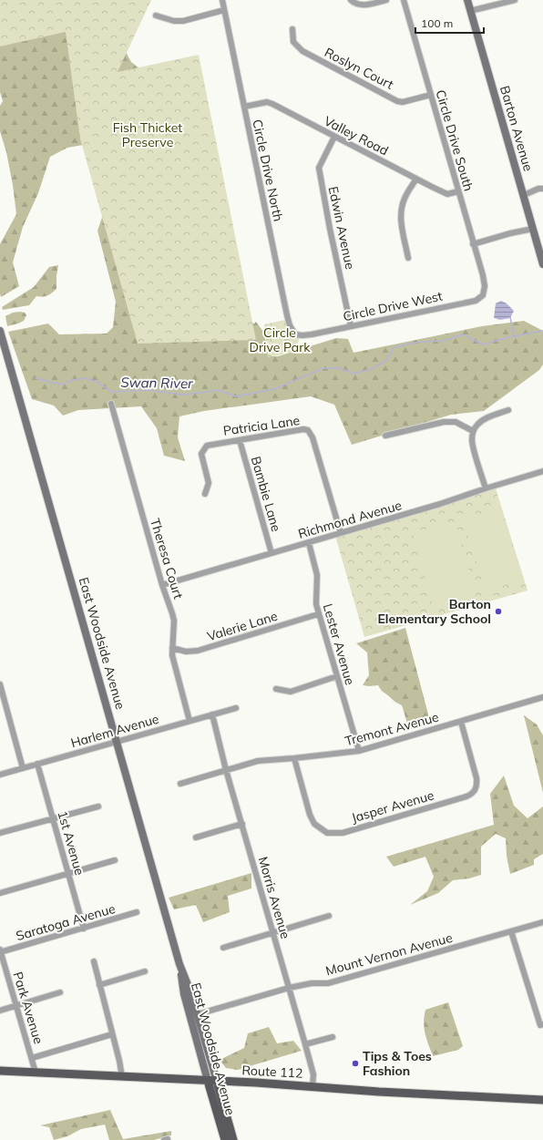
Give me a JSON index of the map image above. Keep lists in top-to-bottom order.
{
  "streets": {
    "main road": ["Barton Avenue", "East Woodside Avenue", "Route 112"],
    "street": [
      "Roslyn Court",
      "Valley Road",
      "Circle Drive South",
      "Circle Drive North",
      "Edwin Avenue",
      "Circle Drive West",
      "Patricia Lane",
      "Bambie Lane",
      "Richmond Avenue",
      "Theresa Court",
      "Valerie Lane",
      "Lester Avenue",
      "Tremont Avenue",
      "Harlem Avenue",
      "Jasper Avenue",
      "1st Avenue",
      "Morris Avenue",
      "Saratoga Avenue",
      "Mount Vernon Avenue",
      "Park Avenue"
    ]
  },
  "crossings": [
    ["Roslyn Court", "Circle Drive South"],
    ["Valley Road", "Circle Drive South"],
    ["Valley Road", "Circle Drive North"],
    ["Valley Road", "Edwin Avenue"],
    ["Circle Drive South", "Circle Drive West"],
    ["Circle Drive North", "Circle Drive West"],
    ["Edwin Avenue", "Circle Drive West"],
    ["Patricia Lane", "Bambie Lane"],
    ["Patricia Lane", "Richmond Avenue"],
    ["Bambie Lane", "Richmond Avenue"],
    ["Richmond Avenue", "Theresa Court"],
    ["Richmond Avenue", "Lester Avenue"],
    ["Theresa Court", "Valerie Lane"],
    ["Theresa Court", "Harlem Avenue"],
    ["Valerie Lane", "Lester Avenue"],
    ["East Woodside Avenue", "Harlem Avenue"],
    ["East Woodside Avenue", "Mount Vernon Avenue"],
    ["East Woodside Avenue", "Route 112"],
    ["Lester Avenue", "Tremont Avenue"],
    ["Tremont Avenue", "Jasper Avenue"],
    ["Tremont Avenue", "Morris Avenue"],
    ["Harlem Avenue", "1st Avenue"],
    ["Harlem Avenue", "Morris Avenue"],
    ["1st Avenue", "Saratoga Avenue"],
    ["Morris Avenue", "Mount Vernon Avenue"],
    ["Morris Avenue", "Route 112"],
    ["Saratoga Avenue", "Park Avenue"],
    ["Park Avenue", "Route 112"]
  ],
  "water": ["Swan River"],
  "parks": ["Fish Thicket Preserve", "Circle Drive Park"],
  "places": ["Barton Elementary School", "Tips & Toes Fashion"],
  "scale_bar": "100 m"
}
